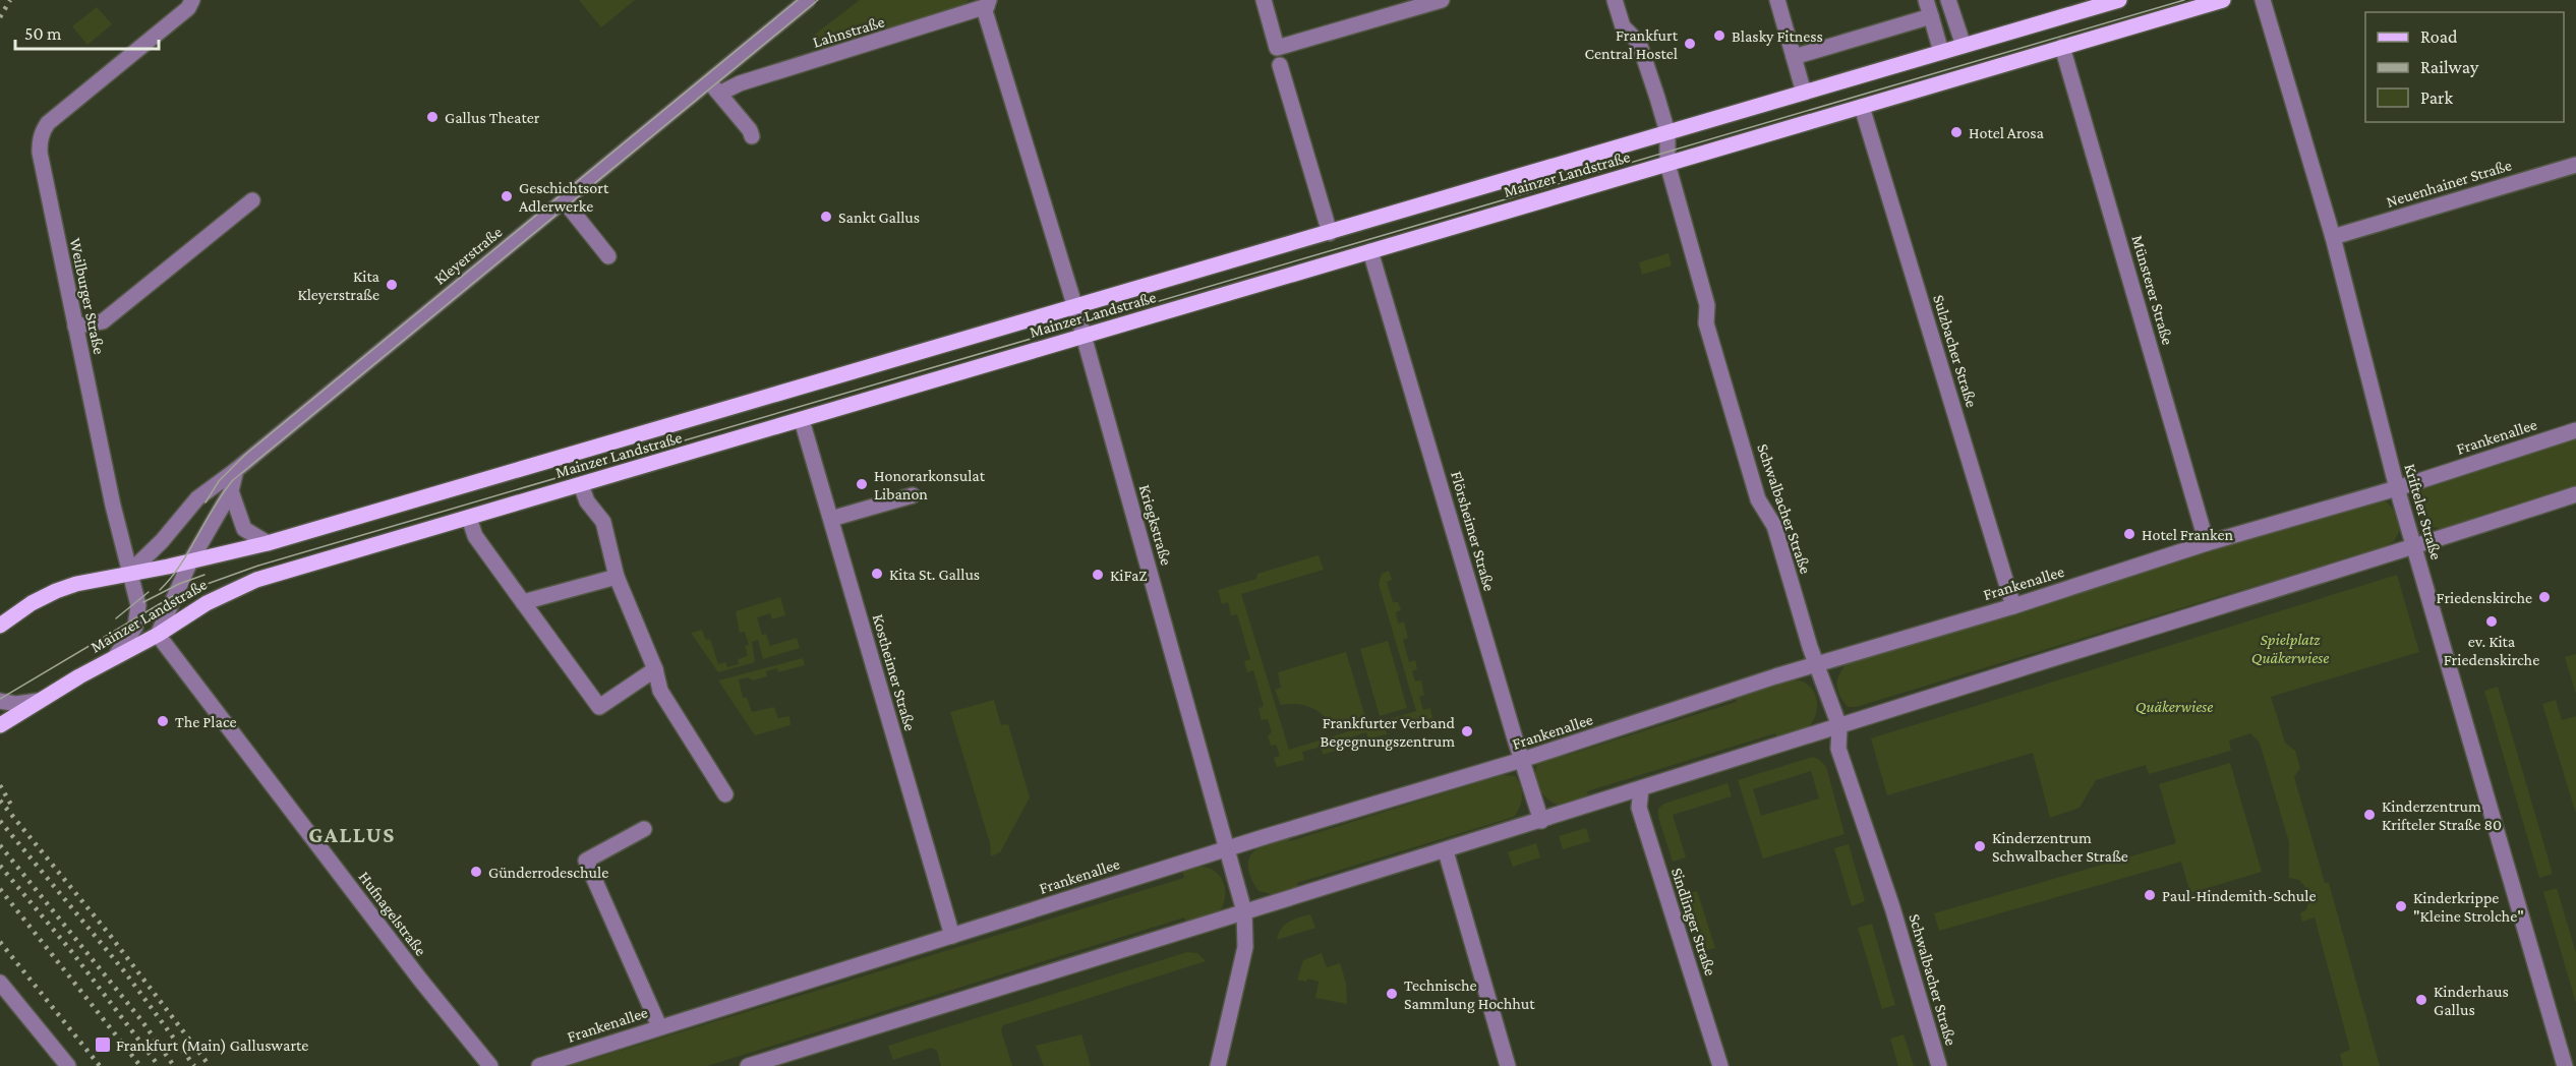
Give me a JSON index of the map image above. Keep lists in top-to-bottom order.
{
  "streets": {
    "main road": ["Mainzer Landstraße"],
    "street": [
      "Lahnstraße",
      "Neuenhainer Straße",
      "Kleyerstraße",
      "Münsterer Straße",
      "Weilburger Straße",
      "Sulzbacher Straße",
      "Frankenallee",
      "Schwalbacher Straße",
      "Krifteler Straße",
      "Kriegkstraße",
      "Flörsheimer Straße",
      "Kostheimer Straße",
      "Hufnagelstraße",
      "Sindlinger Straße"
    ]
  },
  "crossings": [
    ["Lahnstraße", "Kriegkstraße"],
    ["Mainzer Landstraße", "Kleyerstraße"],
    ["Mainzer Landstraße", "Münsterer Straße"],
    ["Mainzer Landstraße", "Weilburger Straße"],
    ["Mainzer Landstraße", "Sulzbacher Straße"],
    ["Mainzer Landstraße", "Schwalbacher Straße"],
    ["Mainzer Landstraße", "Kriegkstraße"],
    ["Mainzer Landstraße", "Flörsheimer Straße"],
    ["Mainzer Landstraße", "Kostheimer Straße"],
    ["Mainzer Landstraße", "Hufnagelstraße"],
    ["Neuenhainer Straße", "Krifteler Straße"],
    ["Kleyerstraße", "Weilburger Straße"],
    ["Münsterer Straße", "Frankenallee"],
    ["Sulzbacher Straße", "Frankenallee"],
    ["Frankenallee", "Schwalbacher Straße"],
    ["Frankenallee", "Krifteler Straße"],
    ["Frankenallee", "Kriegkstraße"],
    ["Frankenallee", "Flörsheimer Straße"],
    ["Frankenallee", "Kostheimer Straße"]
  ],
  "districts": ["GALLUS"],
  "parks": ["Spielplatz Quäkerwiese", "Quäkerwiese"],
  "places": {
    "other": [
      "Blasky Fitness",
      "Frankfurt Central Hostel",
      "Gallus Theater",
      "Hotel Arosa",
      "Geschichtsort Adlerwerke",
      "Sankt Gallus",
      "Kita Kleyerstraße",
      "Honorarkonsulat Libanon",
      "Hotel Franken",
      "Kita St. Gallus",
      "KiFaZ",
      "Friedenskirche",
      "ev. Kita Friedenskirche",
      "The Place",
      "Frankfurter Verband Begegnungszentrum",
      "Kinderzentrum Krifteler Straße 80",
      "Kinderzentrum Schwalbacher Straße",
      "Günderrodeschule",
      "Paul-Hindemith-Schule",
      "Kinderkrippe \"Kleine Strolche\"",
      "Technische Sammlung Hochhut",
      "Kinderhaus Gallus"
    ],
    "transit": ["Frankfurt (Main) Galluswarte"]
  },
  "legend": ["Road", "Railway", "Park"],
  "scale_bar": "50 m"
}
